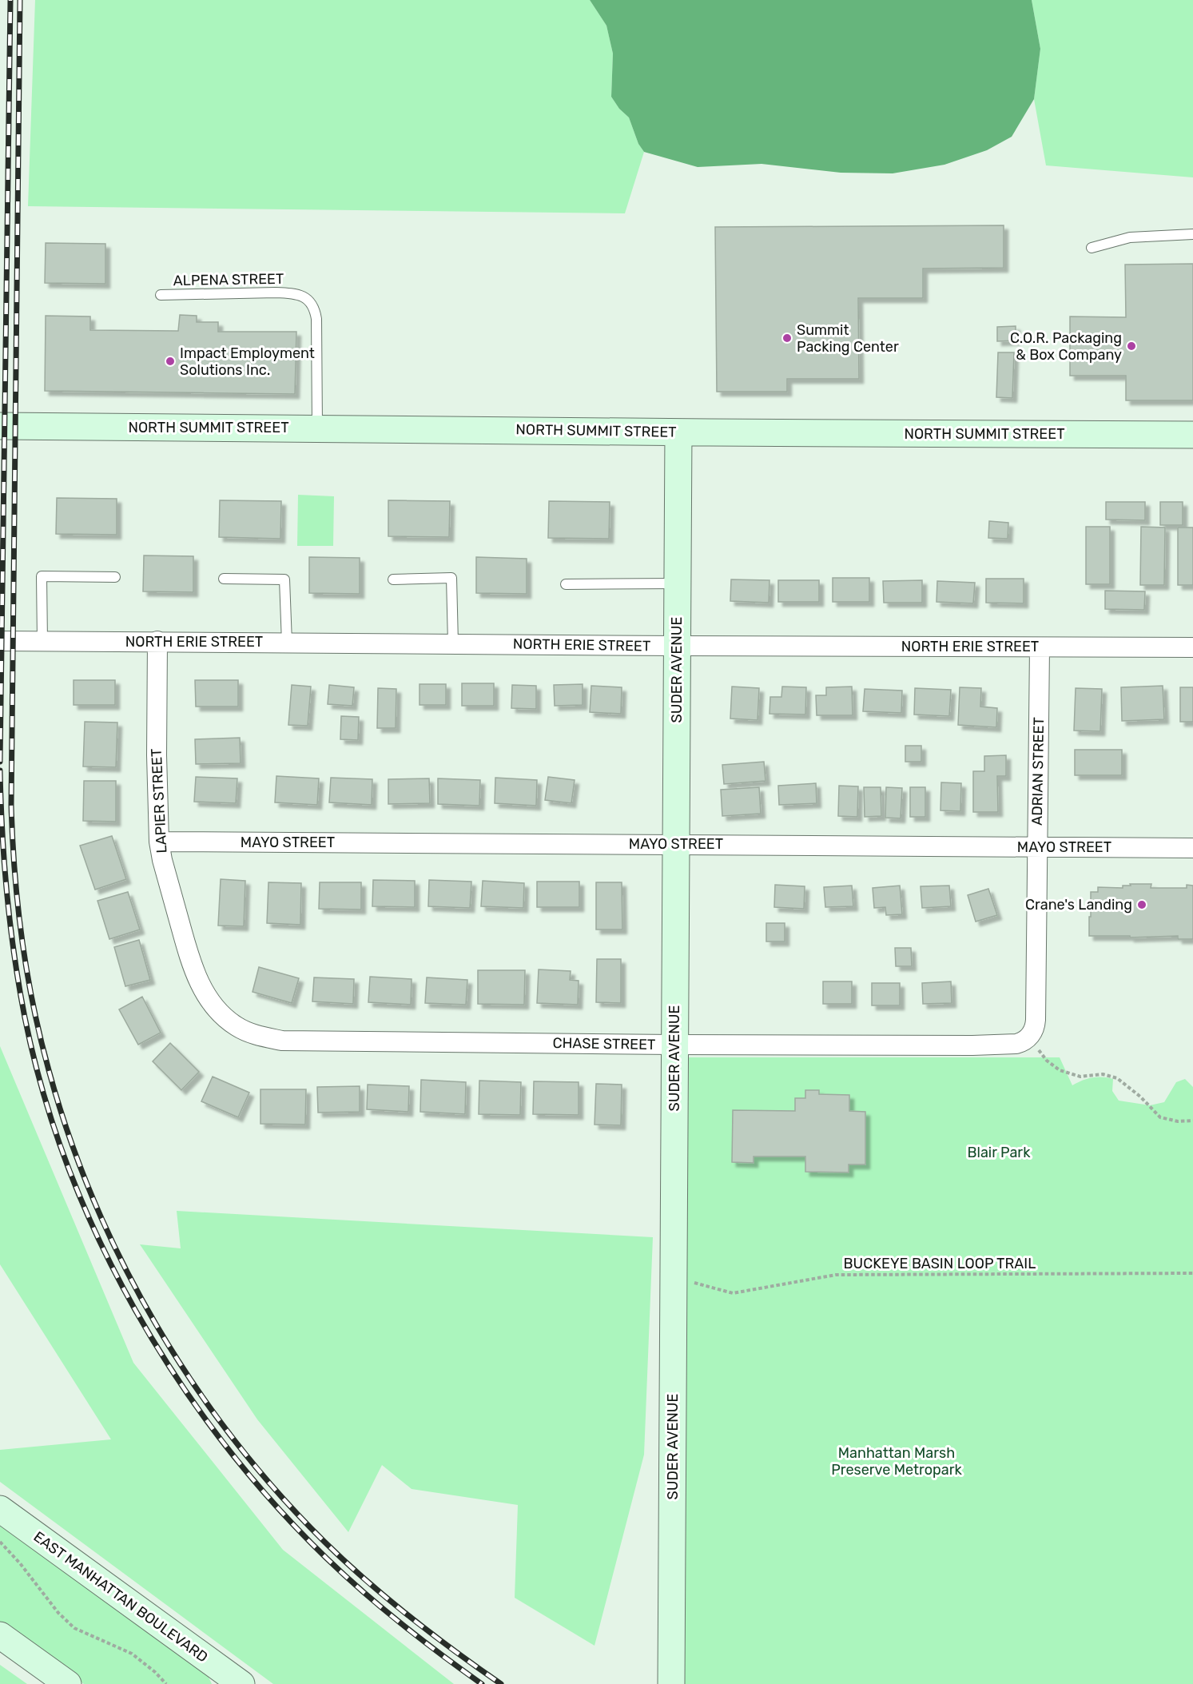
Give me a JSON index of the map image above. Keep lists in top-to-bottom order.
{
  "streets": {
    "street": [
      "NORTH SUMMIT STREET",
      "NORTH ERIE STREET",
      "SUDER AVENUE",
      "ADRIAN STREET",
      "LAPIER STREET",
      "MAYO STREET",
      "CHASE STREET",
      "EAST MANHATTAN BOULEVARD"
    ],
    "lane": ["ALPENA STREET"],
    "path": ["BUCKEYE BASIN LOOP TRAIL"]
  },
  "crossings": [
    ["ALPENA STREET", "NORTH SUMMIT STREET"],
    ["NORTH SUMMIT STREET", "SUDER AVENUE"],
    ["NORTH ERIE STREET", "SUDER AVENUE"],
    ["NORTH ERIE STREET", "ADRIAN STREET"],
    ["NORTH ERIE STREET", "LAPIER STREET"],
    ["SUDER AVENUE", "MAYO STREET"],
    ["SUDER AVENUE", "CHASE STREET"],
    ["ADRIAN STREET", "MAYO STREET"],
    ["ADRIAN STREET", "CHASE STREET"],
    ["LAPIER STREET", "MAYO STREET"],
    ["LAPIER STREET", "CHASE STREET"]
  ],
  "parks": ["Blair Park", "Manhattan Marsh Preserve Metropark"],
  "places": [
    "Summit Packing Center",
    "C.O.R. Packaging & Box Company",
    "Impact Employment Solutions Inc.",
    "Crane's Landing"
  ]
}
